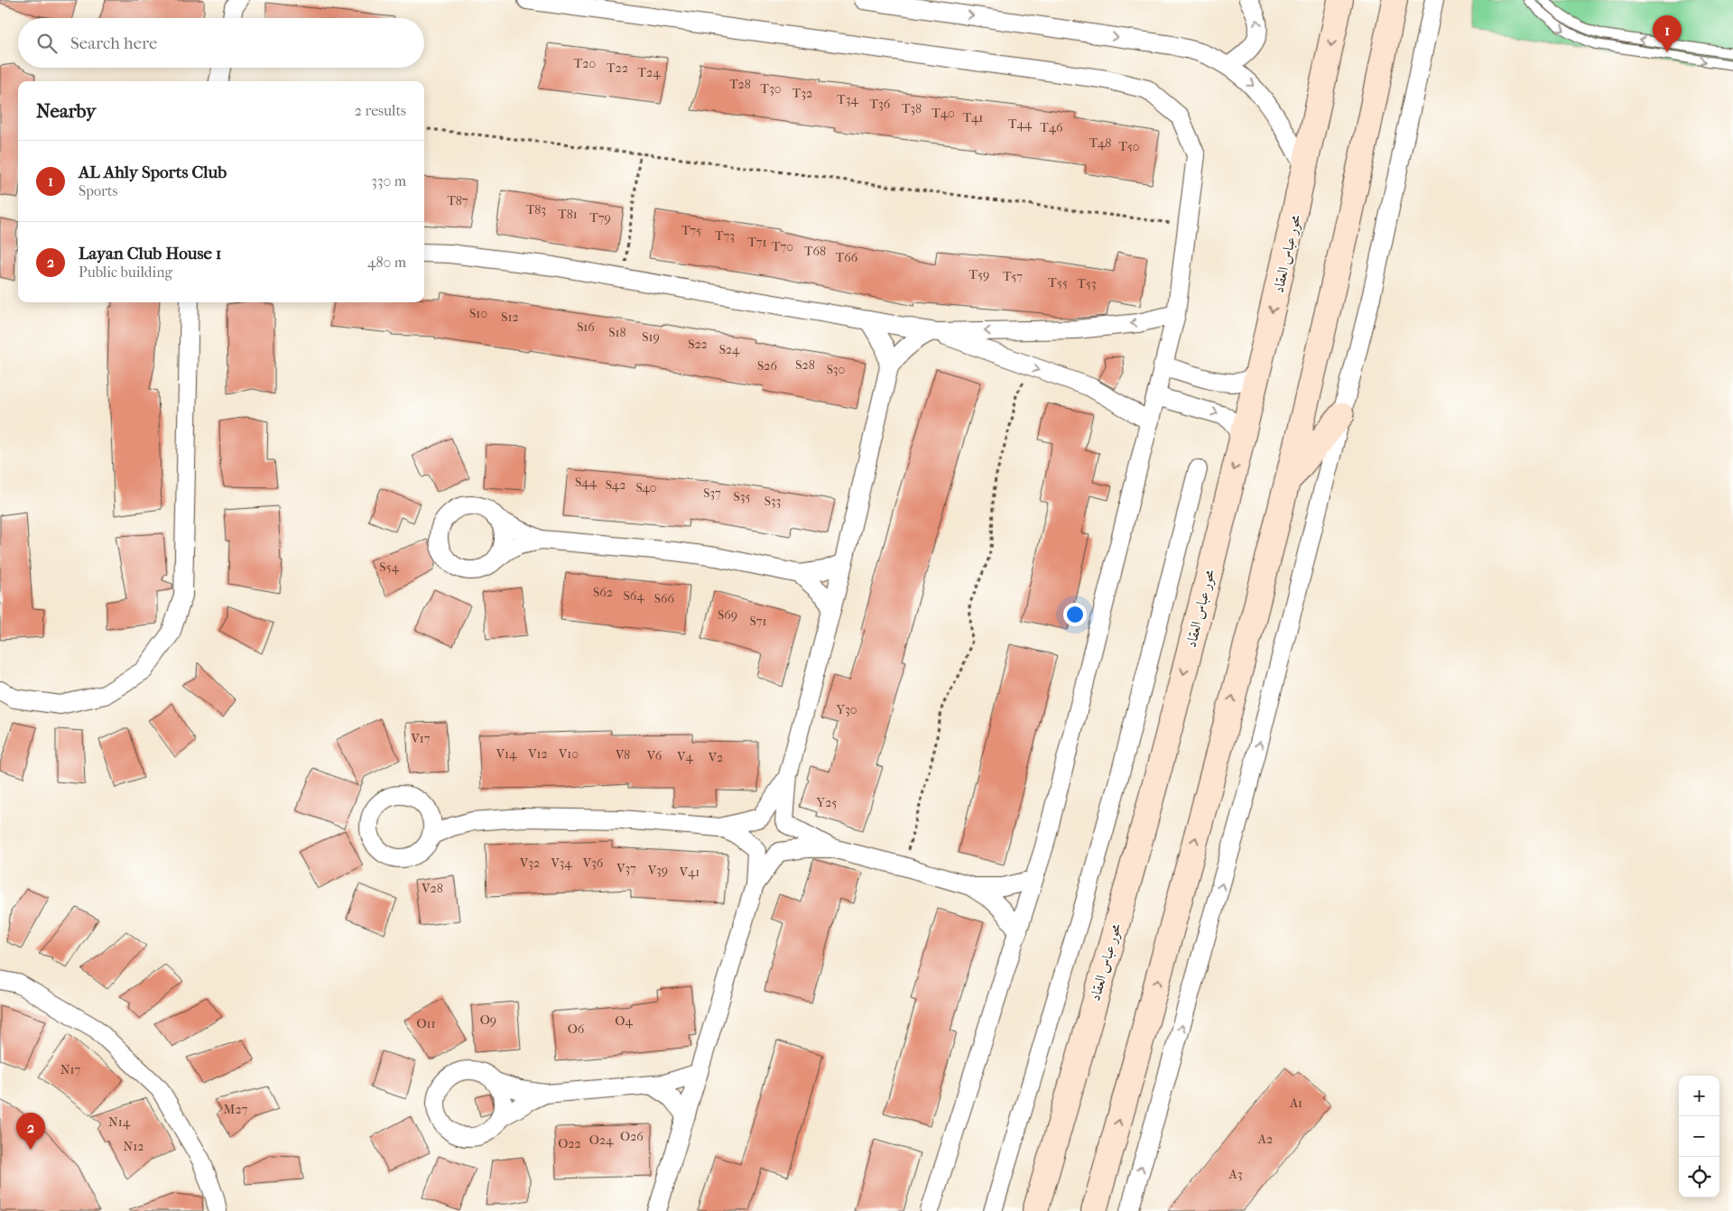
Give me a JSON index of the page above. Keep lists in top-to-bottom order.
{
  "streets": {
    "main road": ["محور عباس العقاد"]
  },
  "house_numbers": [
    "T20",
    "T22",
    "T24",
    "T28",
    "T30",
    "T32",
    "T34",
    "T36",
    "T38",
    "T40",
    "T41",
    "T44",
    "T46",
    "T48",
    "T50",
    "T87",
    "T83",
    "T81",
    "T79",
    "T75",
    "T73",
    "T71",
    "T70",
    "T68",
    "T66",
    "T59",
    "T57",
    "T55",
    "T53",
    "S10",
    "S12",
    "S16",
    "S18",
    "S19",
    "S22",
    "S24",
    "S28",
    "S26",
    "S30",
    "S44",
    "S42",
    "S40",
    "S37",
    "S35",
    "S33",
    "S54",
    "S62",
    "S64",
    "S66",
    "S69",
    "S71",
    "Y30",
    "V17",
    "V14",
    "V12",
    "V10",
    "V8",
    "V6",
    "V4",
    "V2",
    "Y25",
    "V32",
    "V34",
    "V36",
    "V37",
    "V39",
    "V41",
    "V28",
    "O9",
    "O4",
    "O11",
    "O6",
    "N17",
    "A1",
    "M27",
    "N14",
    "O26",
    "A2",
    "O24",
    "O22",
    "N12",
    "A3"
  ],
  "page": {
    "pins": ["1", "2"],
    "search": "Search here",
    "heading": ["Nearby", "2 results"],
    "list": [
      {
        "mark": "1",
        "name": "AL Ahly Sports Club",
        "note": "Sports",
        "value": "330 m"
      },
      {
        "mark": "2",
        "name": "Layan Club House 1",
        "note": "Public building",
        "value": "480 m"
      }
    ],
    "map_buttons": ["+", "−"]
  }
}
